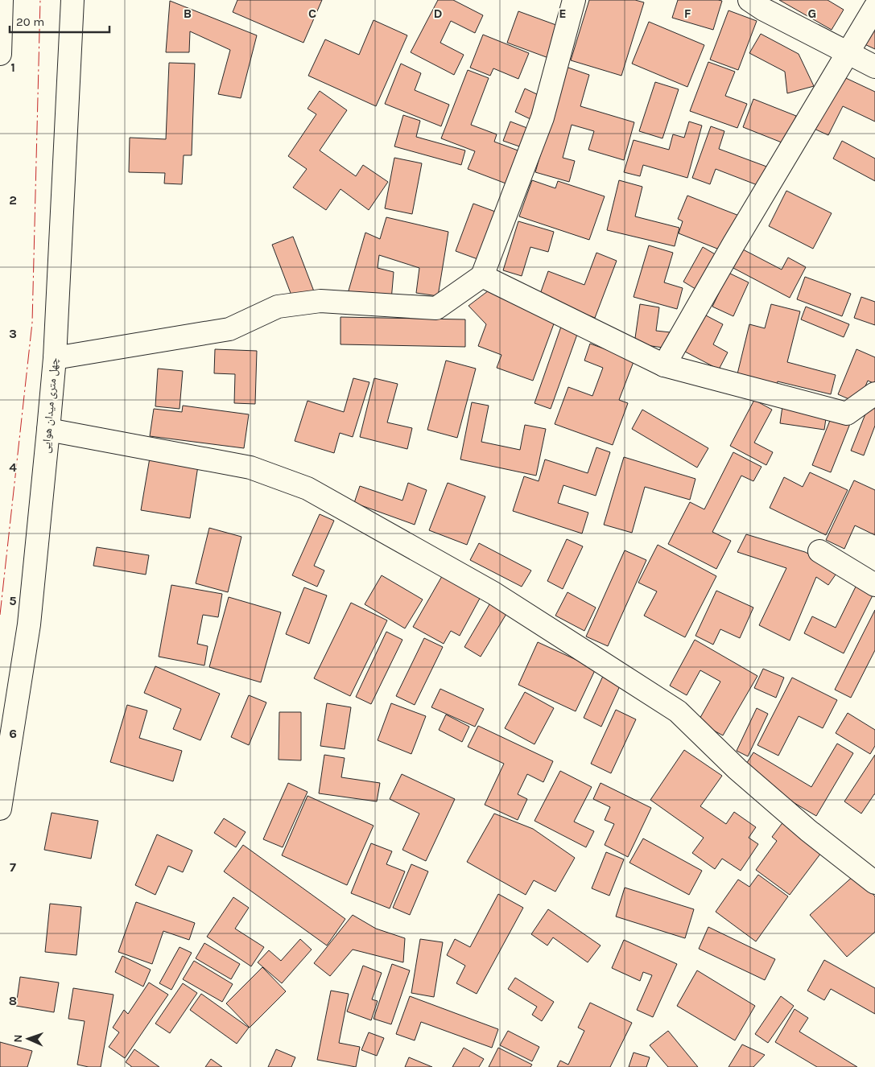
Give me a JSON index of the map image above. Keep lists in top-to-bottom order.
{
  "streets": {
    "street": ["چهل متری میدان هوایی"]
  },
  "scale_bar": "20 m",
  "north": "left",
  "grid": {
    "columns": [
      "B",
      "C",
      "D",
      "E",
      "F",
      "G"
    ],
    "rows": [
      "1",
      "2",
      "3",
      "4",
      "5",
      "6",
      "7",
      "8"
    ]
  }
}
